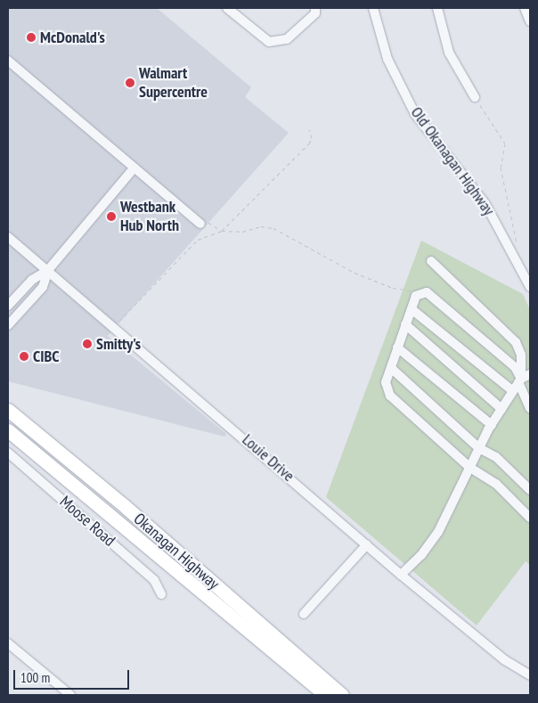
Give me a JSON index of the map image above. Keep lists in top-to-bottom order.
{
  "streets": {
    "highway": ["Okanagan Highway"],
    "street": ["Old Okanagan Highway", "Louie Drive", "Moose Road"]
  },
  "places": [
    "McDonald's",
    "Walmart Supercentre",
    "Westbank Hub North",
    "Smitty's",
    "CIBC"
  ],
  "scale_bar": "100 m"
}
